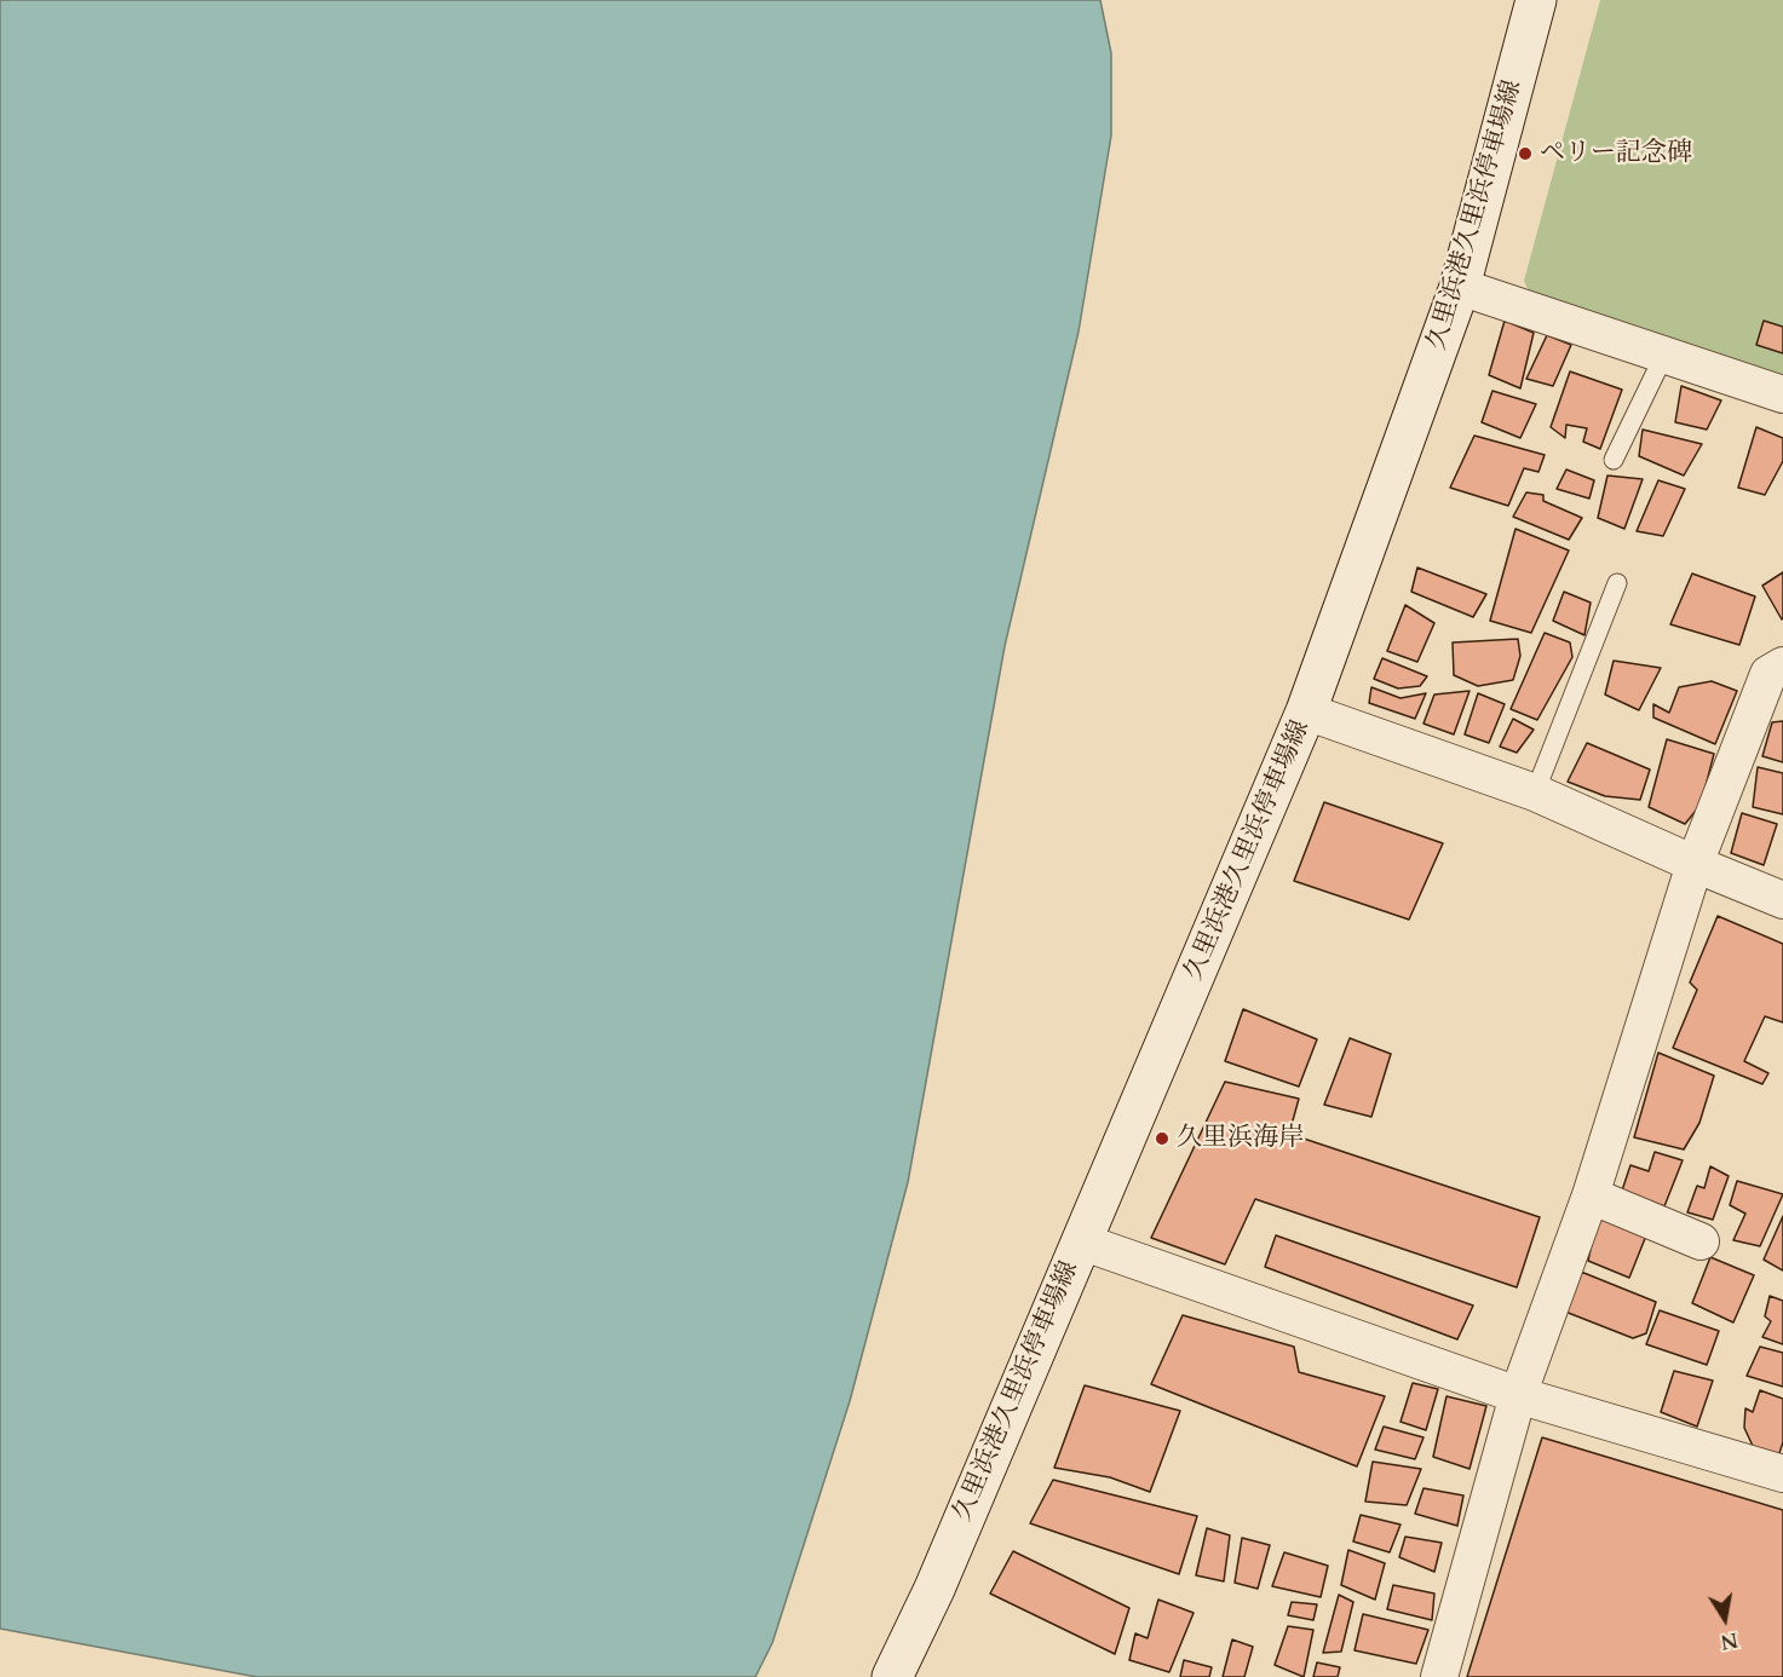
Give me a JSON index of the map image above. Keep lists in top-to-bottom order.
{
  "streets": {
    "main road": ["久里浜港久里浜停車場線"]
  },
  "places": ["ペリー記念碑", "久里浜海岸"],
  "north": "bottom"
}
